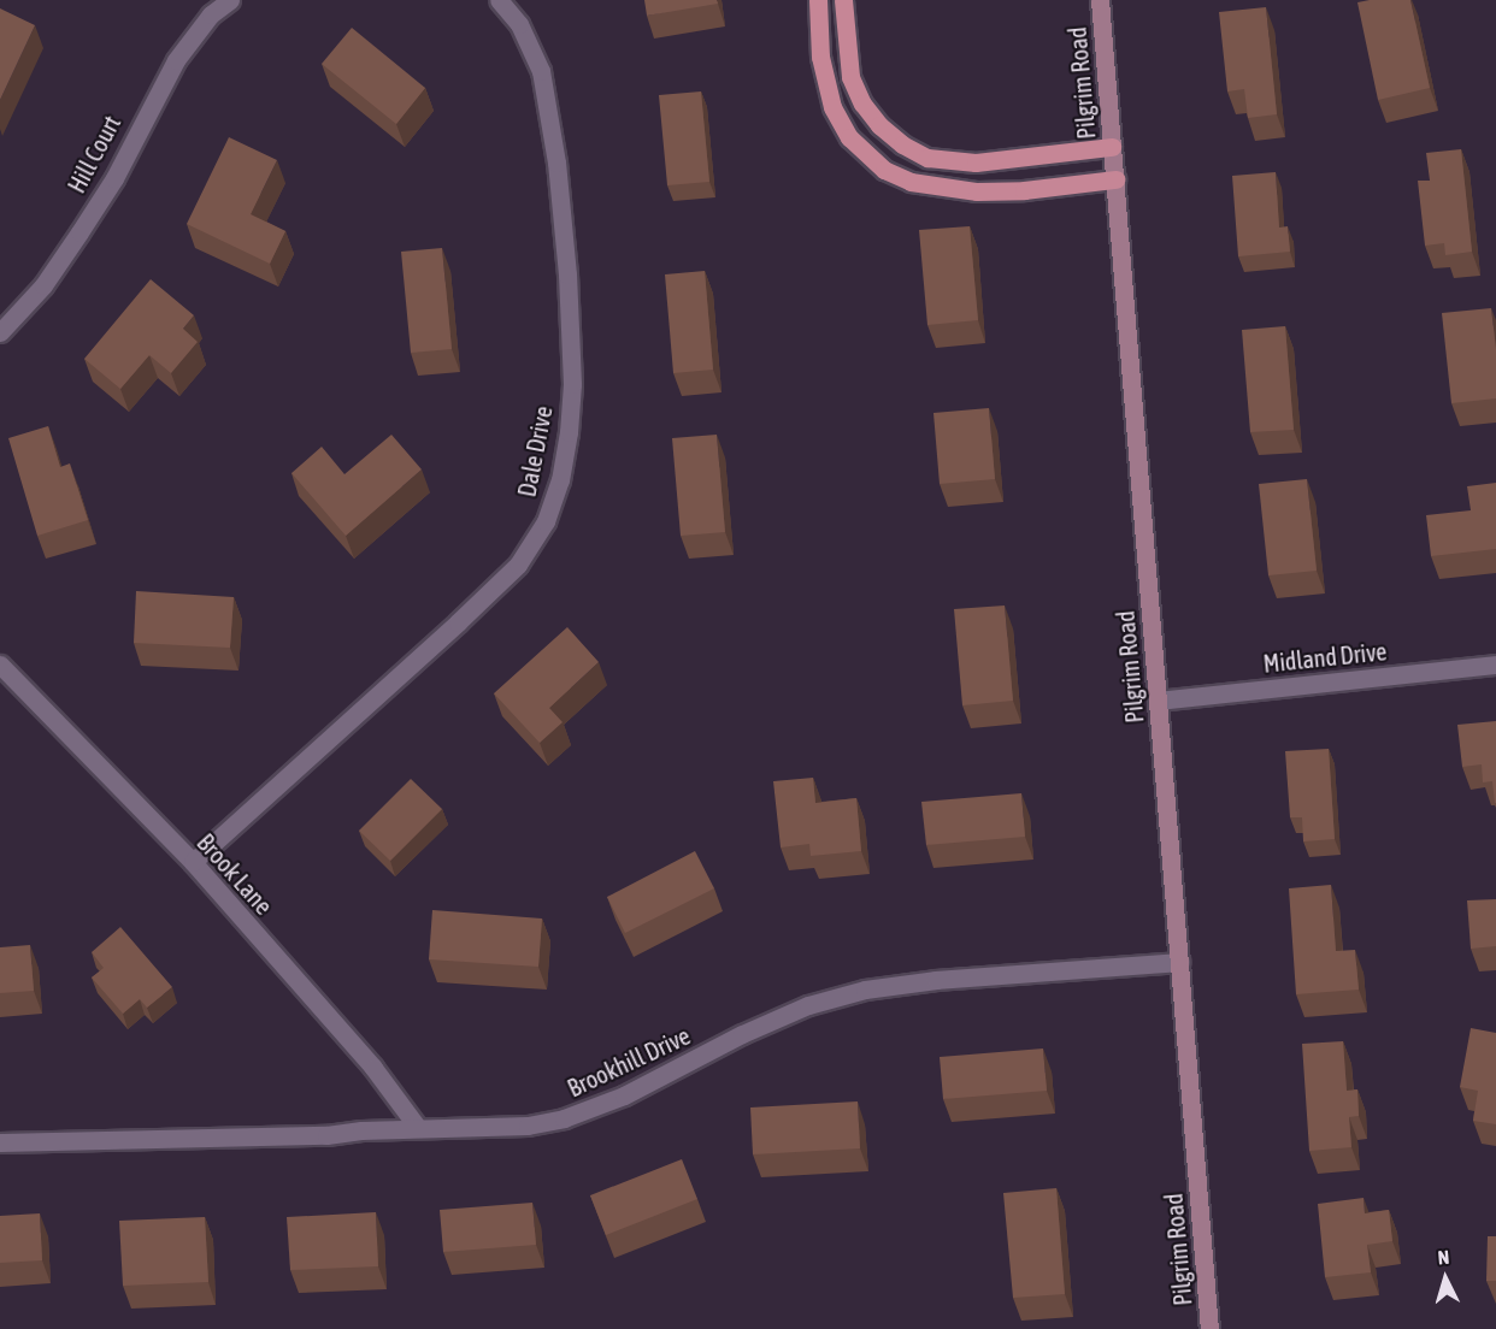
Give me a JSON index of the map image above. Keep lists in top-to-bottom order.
{
  "streets": {
    "main road": ["Pilgrim Road"],
    "street": [
      "Hill Court",
      "Dale Drive",
      "Midland Drive",
      "Brook Lane",
      "Brookhill Drive"
    ]
  },
  "crossings": [
    ["Pilgrim Road", "Midland Drive"],
    ["Pilgrim Road", "Brookhill Drive"],
    ["Dale Drive", "Brook Lane"],
    ["Brook Lane", "Brookhill Drive"]
  ],
  "north": "top"
}
